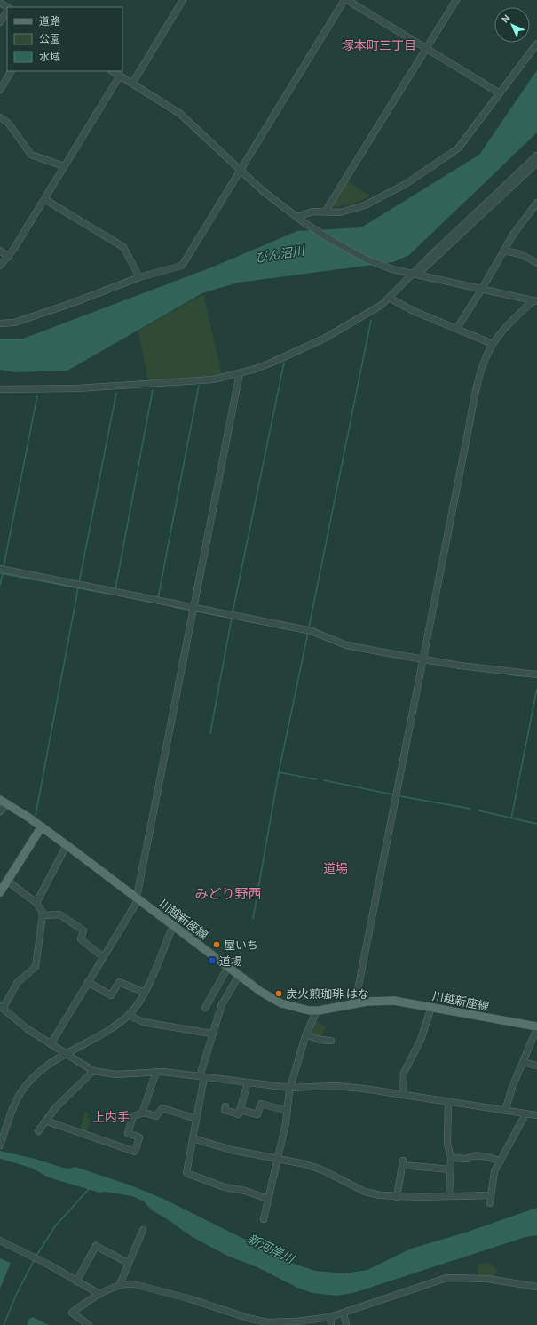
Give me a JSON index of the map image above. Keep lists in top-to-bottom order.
{
  "streets": {
    "main road": ["川越新座線"]
  },
  "districts": [
    "塚本町三丁目",
    "道場",
    "みどり野西",
    "上内手"
  ],
  "water": ["びん沼川", "新河岸川"],
  "places": {
    "other": ["屋いち", "炭火煎珈琲 はな"],
    "transit": ["道場"]
  },
  "legend": ["道路", "公園", "水域"],
  "north": "top left"
}
